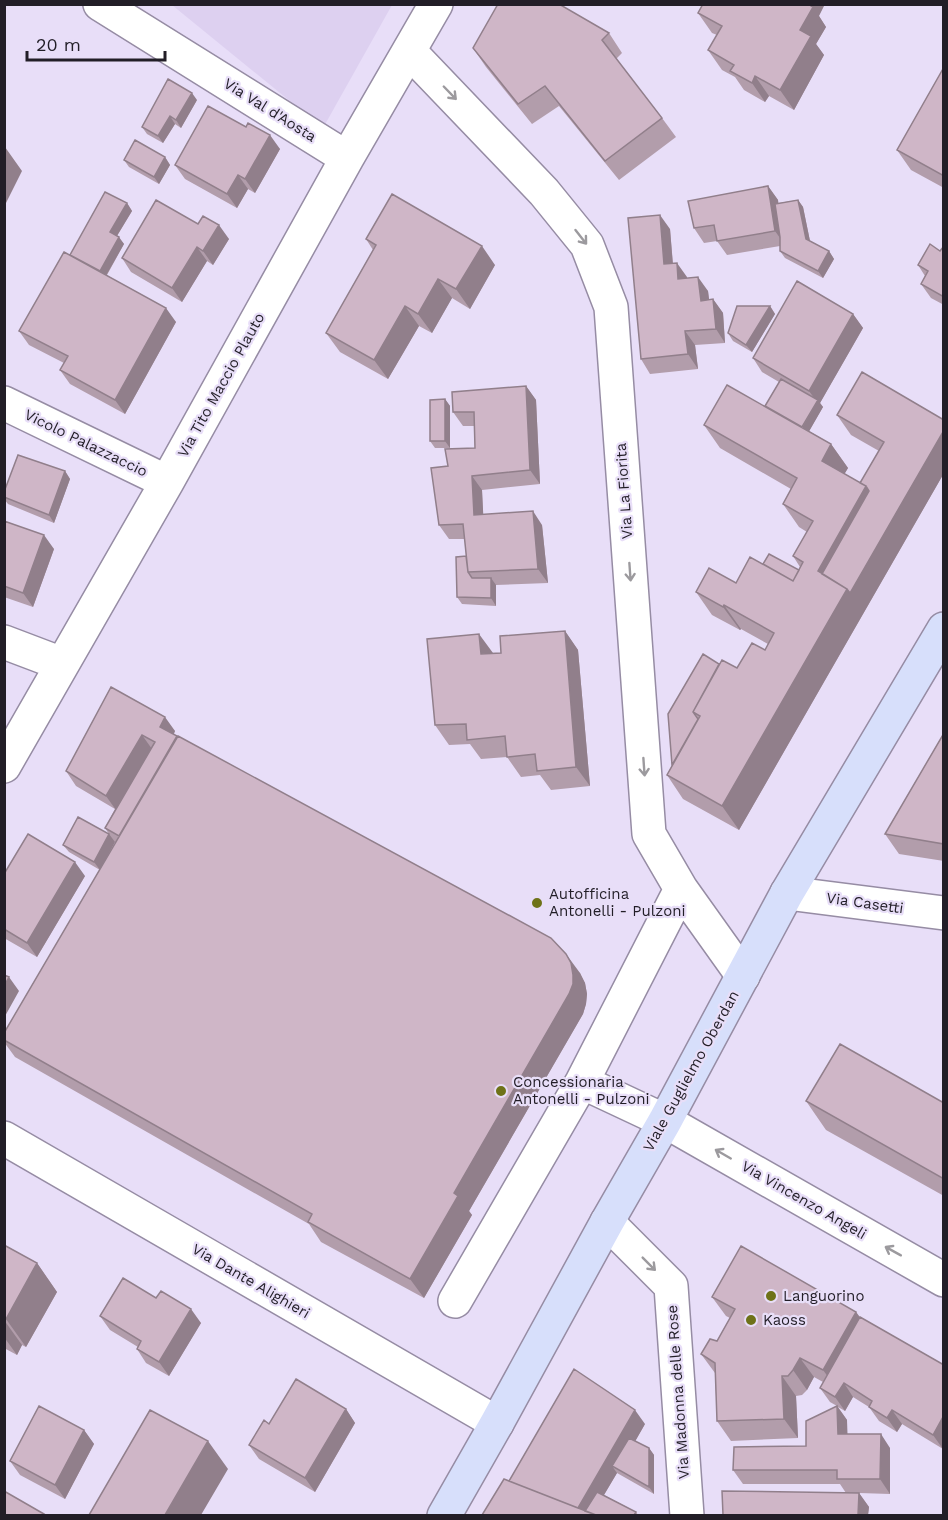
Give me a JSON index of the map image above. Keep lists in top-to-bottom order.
{
  "streets": {
    "main road": ["Viale Guglielmo Oberdan"],
    "street": [
      "Via Val d'Aosta",
      "Via Tito Maccio Plauto",
      "Vicolo Palazzaccio",
      "Via La Fiorita",
      "Via Casetti",
      "Via Vincenzo Angeli",
      "Via Dante Alighieri",
      "Via Madonna delle Rose"
    ]
  },
  "crossings": [
    ["Via Val d'Aosta", "Via Tito Maccio Plauto"],
    ["Via Tito Maccio Plauto", "Vicolo Palazzaccio"],
    ["Via Tito Maccio Plauto", "Via La Fiorita"],
    ["Via La Fiorita", "Viale Guglielmo Oberdan"],
    ["Via Casetti", "Viale Guglielmo Oberdan"],
    ["Viale Guglielmo Oberdan", "Via Vincenzo Angeli"],
    ["Viale Guglielmo Oberdan", "Via Dante Alighieri"],
    ["Viale Guglielmo Oberdan", "Via Madonna delle Rose"]
  ],
  "one_way": ["Via La Fiorita", "Via Vincenzo Angeli", "Via Madonna delle Rose"],
  "places": [
    "Autofficina Antonelli - Pulzoni",
    "Concessionaria Antonelli - Pulzoni",
    "Languorino",
    "Kaoss"
  ],
  "scale_bar": "20 m"
}
